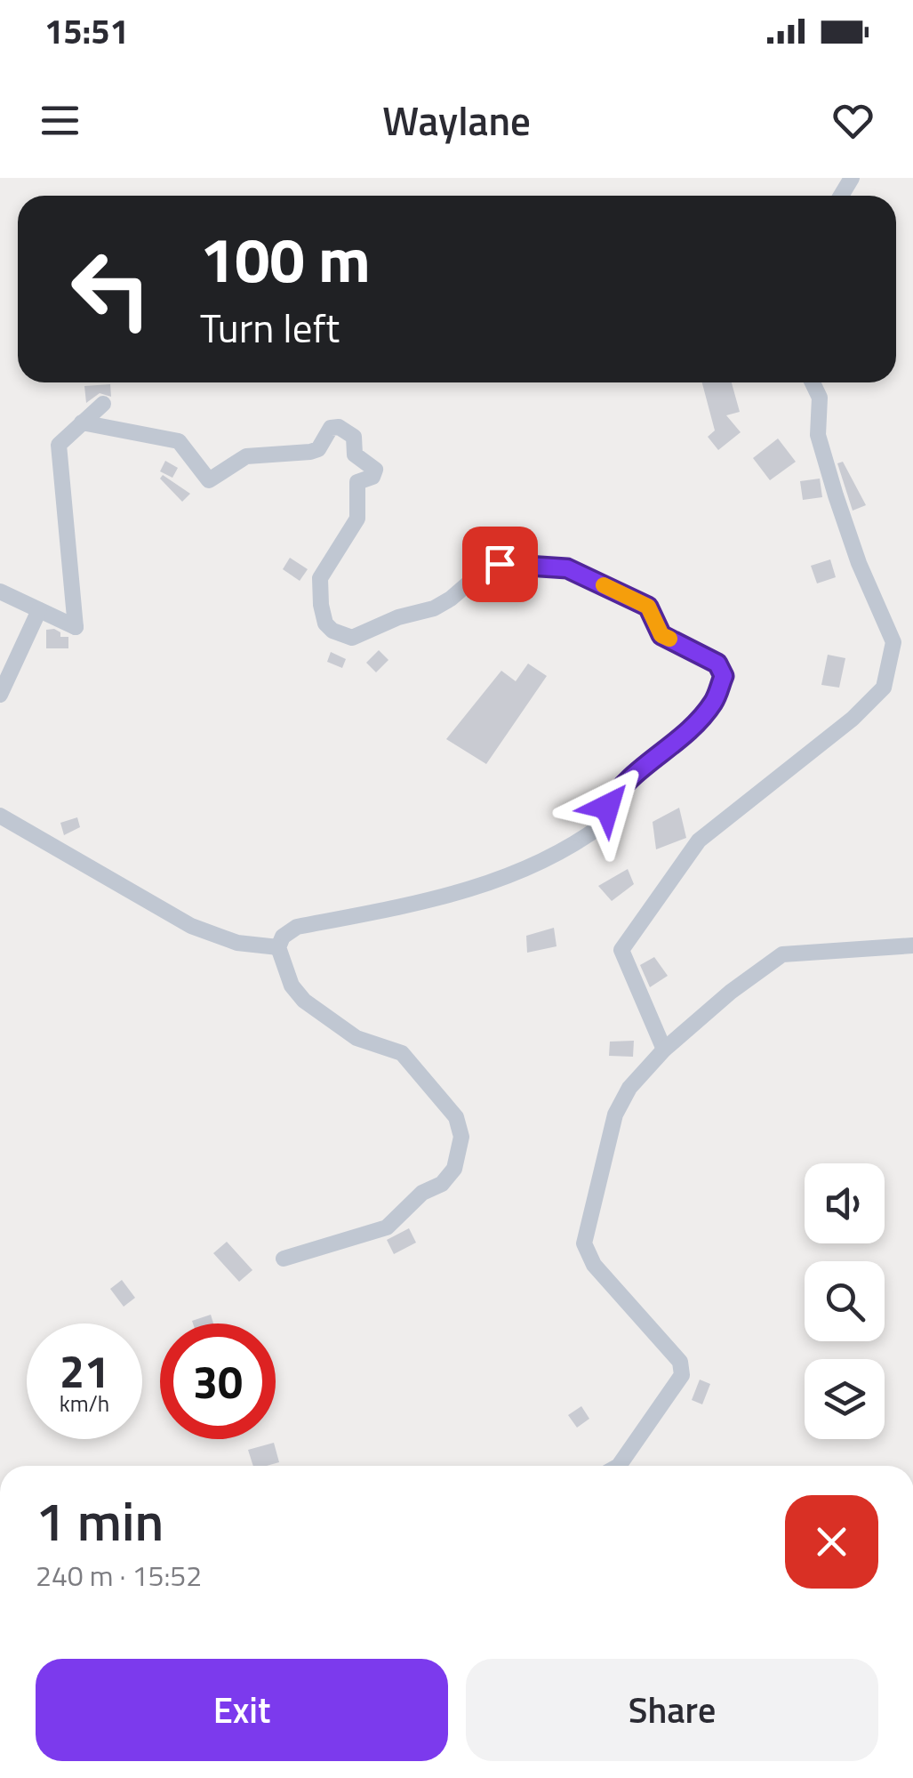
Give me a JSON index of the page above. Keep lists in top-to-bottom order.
{
  "page": {
    "status": "15:51",
    "header": "Waylane",
    "turn": ["100 m", "Turn left"],
    "speed": "21 km/h",
    "limit": "30",
    "heading": ["1 min", "240 m · 15:52"],
    "buttons": ["Exit", "Share"]
  }
}
